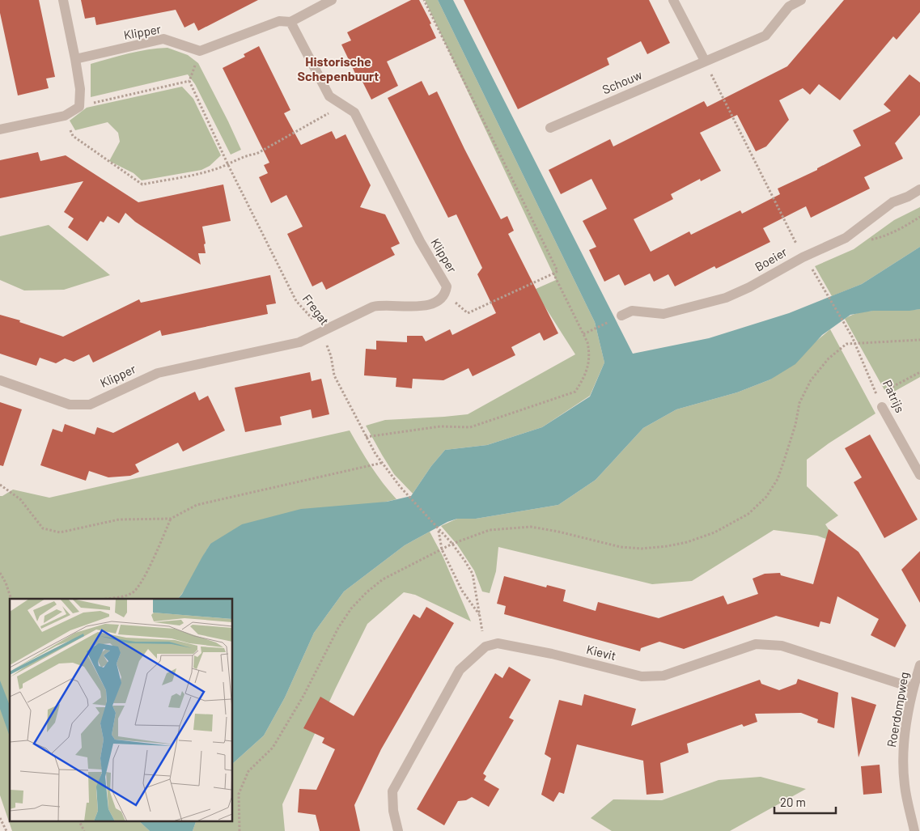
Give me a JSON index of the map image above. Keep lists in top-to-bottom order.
{
  "streets": {
    "street": [
      "Klipper",
      "Schouw",
      "Boeier",
      "Patrijs",
      "Kievit",
      "Roerdompweg"
    ],
    "path": ["Fregat"]
  },
  "crossings": [
    ["Klipper", "Fregat"],
    ["Schouw", "Patrijs"],
    ["Boeier", "Patrijs"],
    ["Kievit", "Roerdompweg"]
  ],
  "districts": ["Historische Schepenbuurt"],
  "scale_bar": "20 m"
}
